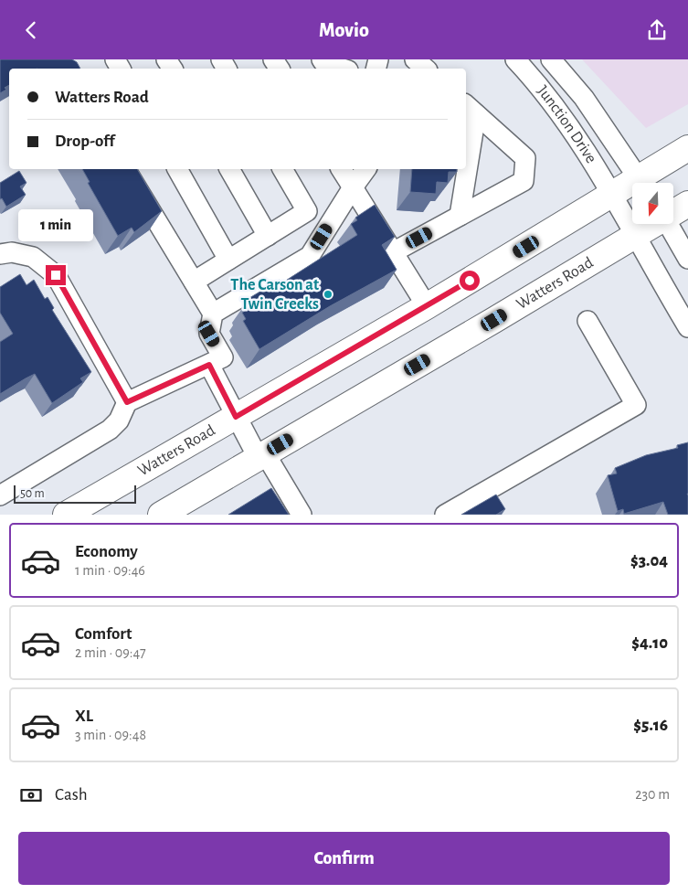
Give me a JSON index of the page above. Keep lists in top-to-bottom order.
{
  "streets": {
    "main road": ["Watters Road"],
    "street": ["Junction Drive"]
  },
  "crossings": [
    ["Junction Drive", "Watters Road"]
  ],
  "places": ["The Carson at Twin Creeks"],
  "scale_bar": "50 m",
  "north": "bottom",
  "page": {
    "header": "Movio",
    "banner": ["Watters Road", "Drop-off"],
    "bubble": "1 min",
    "scale": "50 m",
    "list": [
      {
        "name": "Economy",
        "note": "1 min · 09:46",
        "value": "$3.04"
      },
      {
        "name": "Comfort",
        "note": "2 min · 09:47",
        "value": "$4.10"
      },
      {
        "name": "XL",
        "note": "3 min · 09:48",
        "value": "$5.16"
      }
    ],
    "pay": ["Cash", "230 m"],
    "buttons": "Confirm"
  }
}
